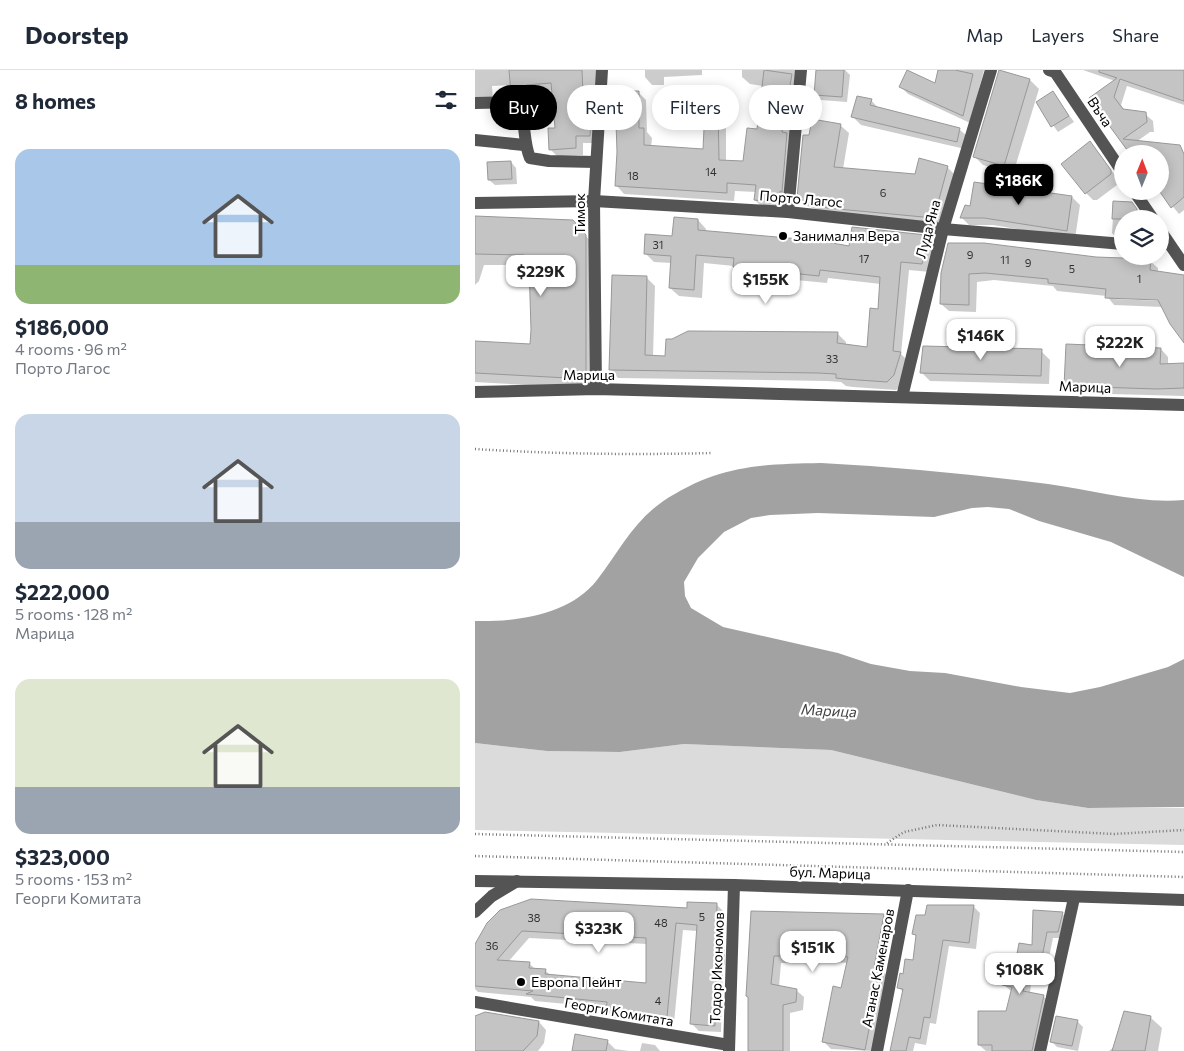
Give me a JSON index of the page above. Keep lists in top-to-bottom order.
{
  "streets": {
    "street": [
      "Въча",
      "Порто Лагос",
      "Тимок",
      "Луда Яна",
      "Марица",
      "бул. Марица",
      "Тодор Икономов",
      "Атанас Каменаров",
      "Георги Комитата"
    ]
  },
  "crossings": [
    ["Порто Лагос", "Тимок"],
    ["Порто Лагос", "Луда Яна"],
    ["Тимок", "Марица"],
    ["Луда Яна", "Марица"],
    ["бул. Марица", "Тодор Икономов"],
    ["бул. Марица", "Атанас Каменаров"],
    ["Тодор Икономов", "Георги Комитата"]
  ],
  "water": ["Марица"],
  "places": ["Занималня Вера", "Европа Пейнт"],
  "house_numbers": [
    "14",
    "18",
    "6",
    "31",
    "9",
    "17",
    "11",
    "9",
    "5",
    "1",
    "33",
    "5",
    "38",
    "48",
    "36",
    "4"
  ],
  "north": "top",
  "page": {
    "header": "Doorstep",
    "nav": ["Map", "Layers", "Share"],
    "heading": "8 homes",
    "chip": [
      "Buy",
      "Rent",
      "Filters",
      "New"
    ],
    "list": [
      {
        "name": "$186,000",
        "note": "4 rooms · 96 m² · Порто Лагос"
      },
      {
        "name": "$222,000",
        "note": "5 rooms · 128 m² · Марица"
      },
      {
        "name": "$323,000",
        "note": "5 rooms · 153 m² · Георги Комитата"
      }
    ],
    "price": [
      "$186K",
      "$229K",
      "$155K",
      "$146K",
      "$222K",
      "$323K",
      "$151K",
      "$108K"
    ]
  }
}
